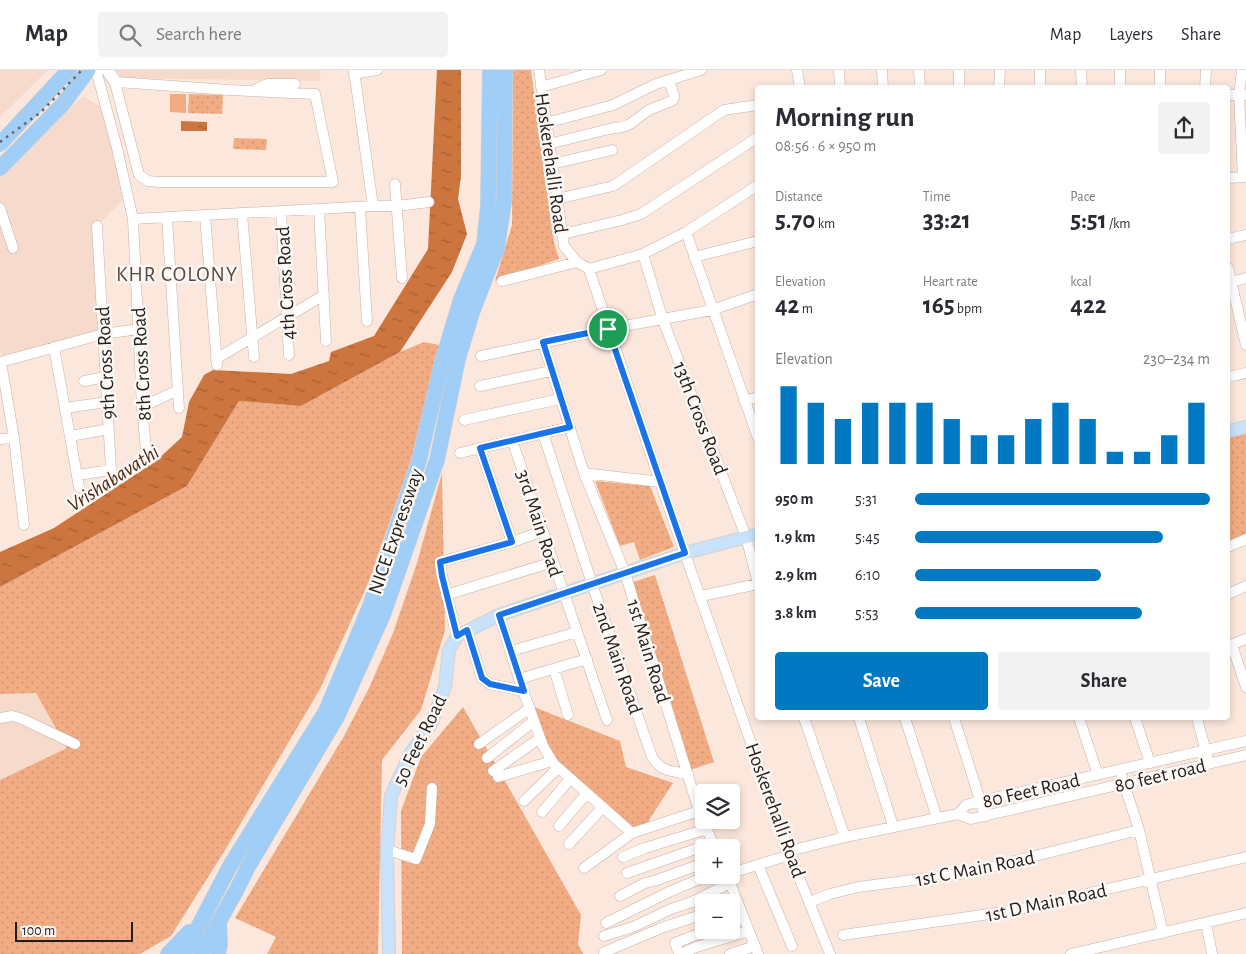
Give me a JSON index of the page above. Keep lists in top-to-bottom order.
{
  "streets": {
    "highway": ["NICE Expressway"],
    "main road": ["50 Feet Road"],
    "street": [
      "Hoskerehalli Road",
      "4th Cross Road",
      "9th Cross Road",
      "8th Cross Road",
      "13th Cross Road",
      "3rd Main Road",
      "1st Main Road",
      "2nd Main Road",
      "80 feet road",
      "80 Feet Road",
      "1st C Main Road",
      "1st D Main Road"
    ]
  },
  "crossings": [
    ["Hoskerehalli Road", "80 Feet Road"],
    ["Hoskerehalli Road", "1st C Main Road"],
    ["1st Main Road", "2nd Main Road"],
    ["80 feet road", "80 Feet Road"]
  ],
  "districts": ["KHR COLONY"],
  "water": ["Vrishabavathi"],
  "scale_bar": "100 m",
  "page": {
    "header": "Map",
    "search": "Search here",
    "nav": ["Map", "Layers", "Share"],
    "heading": ["Morning run", "08:56 · 6 × 950 m"],
    "stats": [
      ["Distance", "5.70 km"],
      ["Time", "33:21"],
      ["Pace", "5:51 /km"],
      ["Elevation", "42 m"],
      ["Heart rate", "165 bpm"],
      ["kcal", "422"]
    ],
    "chart": ["Elevation", "230–234 m"],
    "list": [
      {
        "name": "950 m",
        "note": "5:31"
      },
      {
        "name": "1.9 km",
        "note": "5:45"
      },
      {
        "name": "2.9 km",
        "note": "6:10"
      },
      {
        "name": "3.8 km",
        "note": "5:53"
      }
    ],
    "buttons": ["Save", "Share"],
    "map_buttons": ["+", "−"],
    "scale": "100 m"
  }
}
